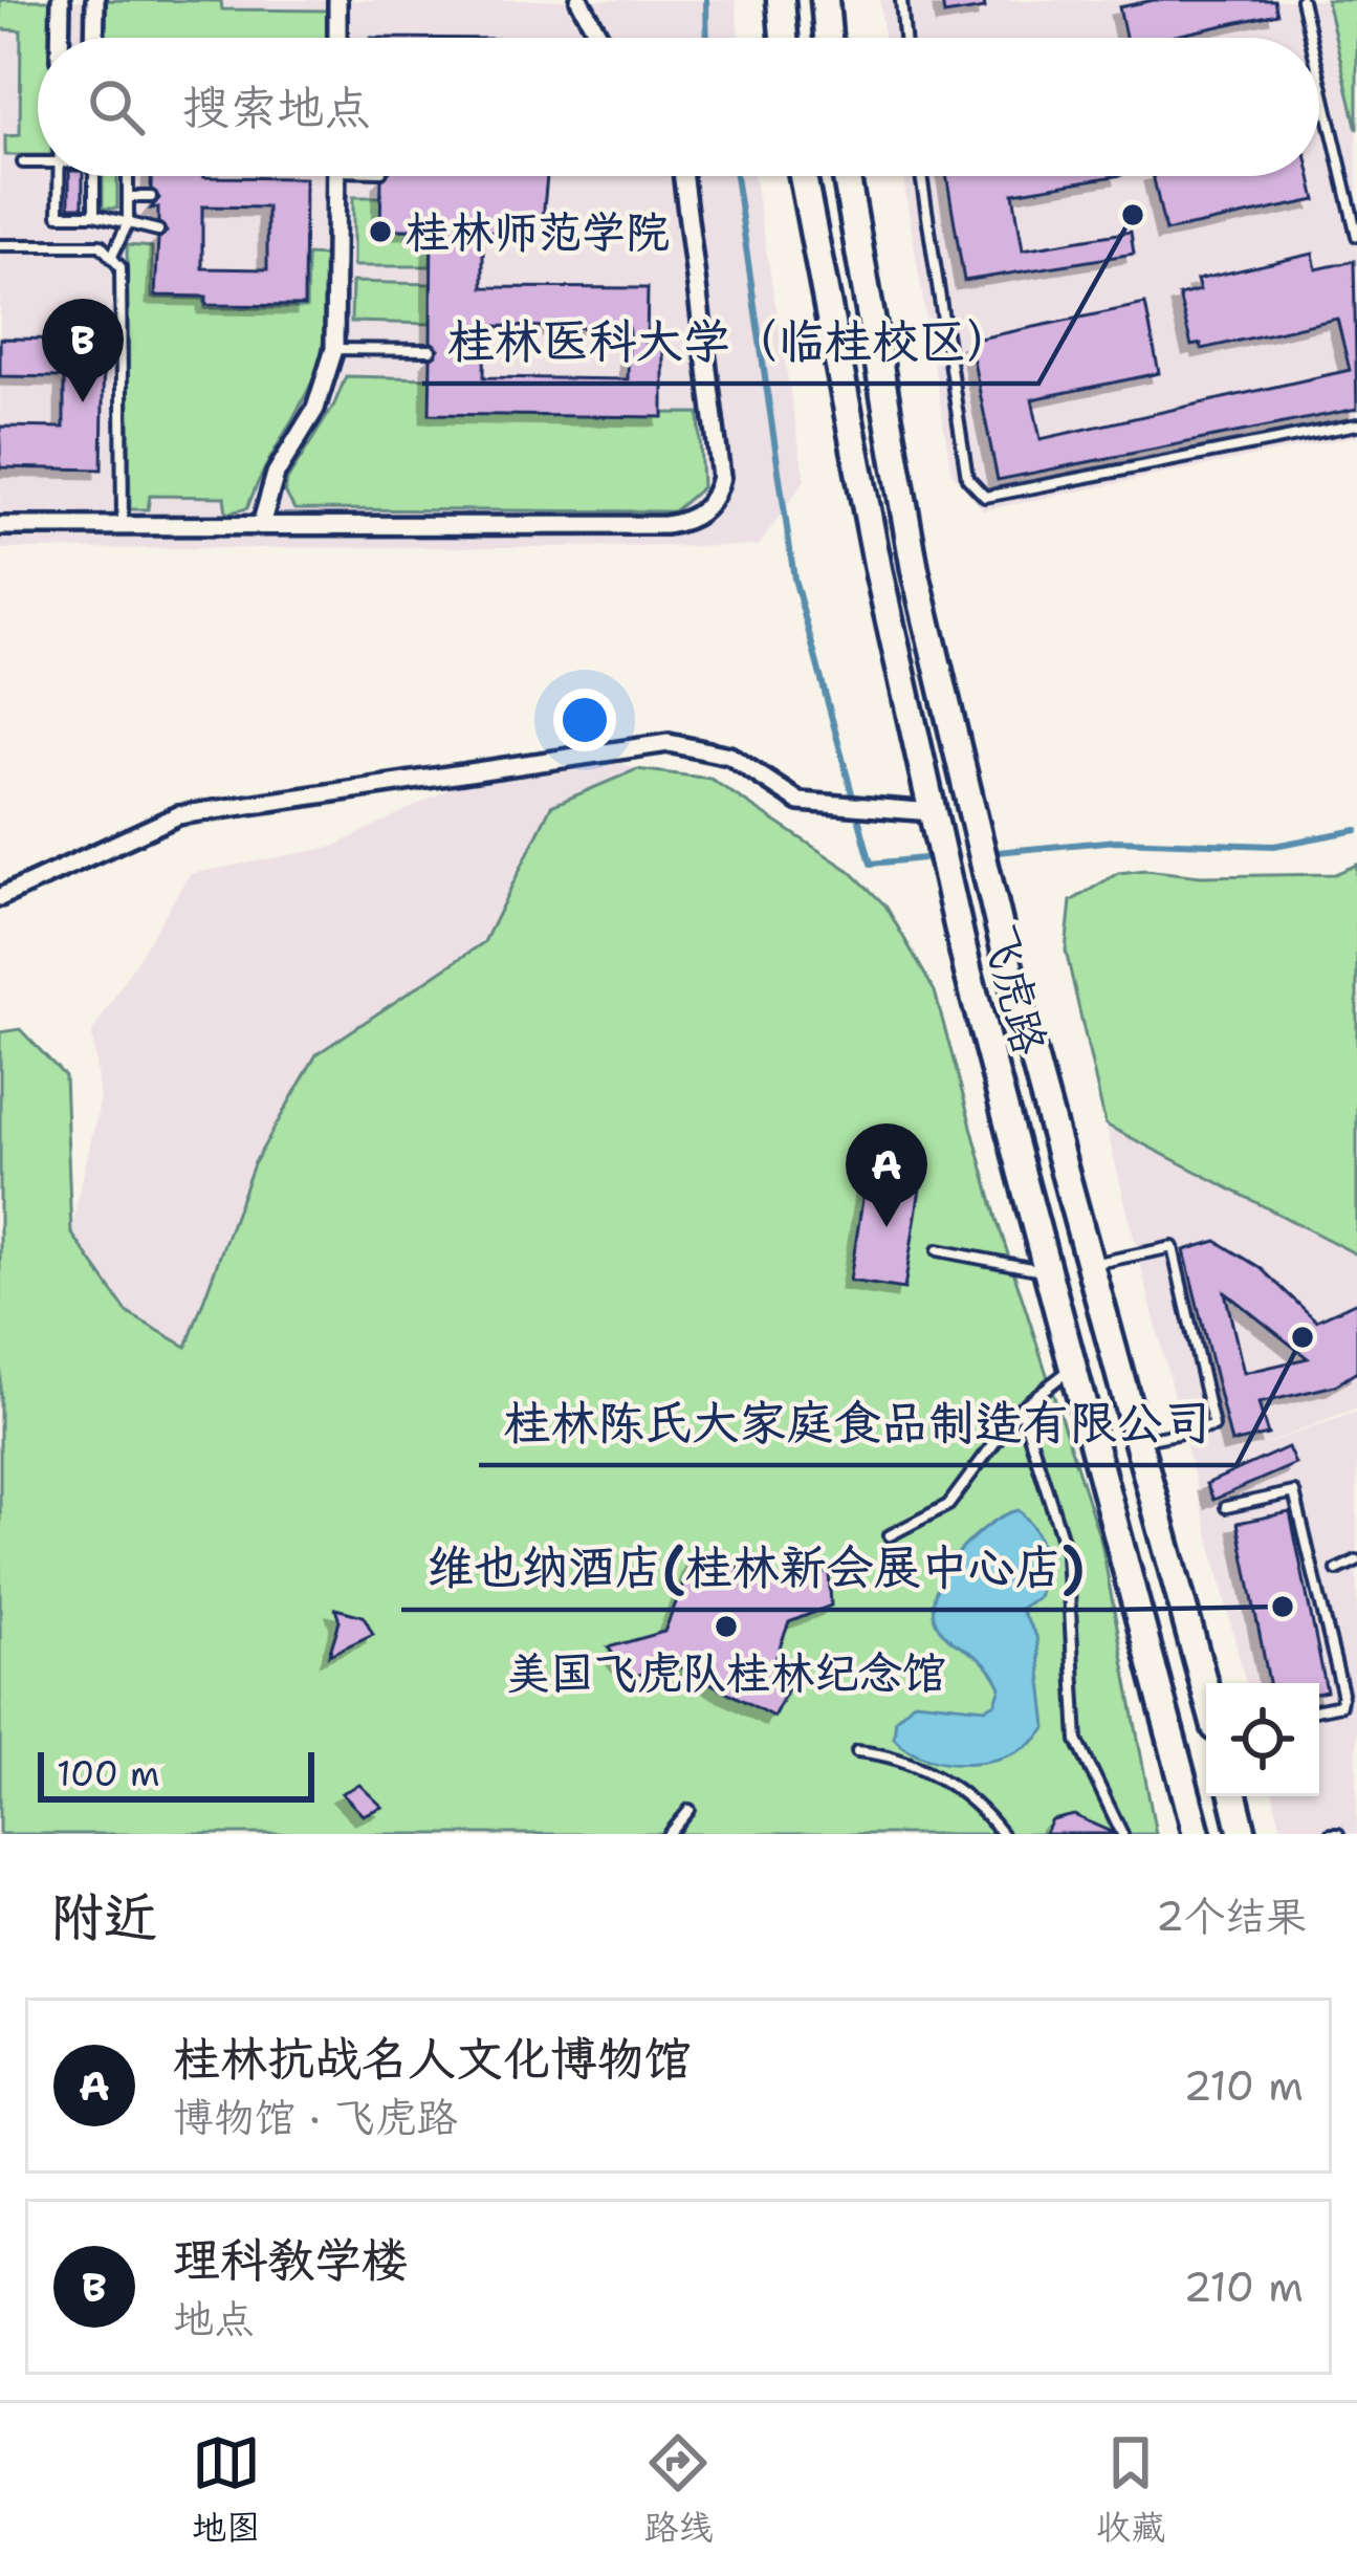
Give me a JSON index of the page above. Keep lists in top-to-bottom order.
{
  "streets": {
    "main road": ["飞虎路"]
  },
  "places": [
    "桂林医科大学（临桂校区）",
    "桂林师范学院",
    "桂林陈氏大家庭食品制造有限公司",
    "维也纳酒店(桂林新会展中心店)",
    "美国飞虎队桂林纪念馆"
  ],
  "scale_bar": "100 m",
  "page": {
    "search": "搜索地点",
    "pins": ["B", "A"],
    "scale": "100 m",
    "heading": ["附近", "2个结果"],
    "list": [
      {
        "mark": "A",
        "name": "桂林抗战名人文化博物馆",
        "note": "博物馆 · 飞虎路",
        "value": "210 m"
      },
      {
        "mark": "B",
        "name": "理科教学楼",
        "note": "地点",
        "value": "210 m"
      }
    ],
    "nav": ["地图", "路线", "收藏"]
  }
}
